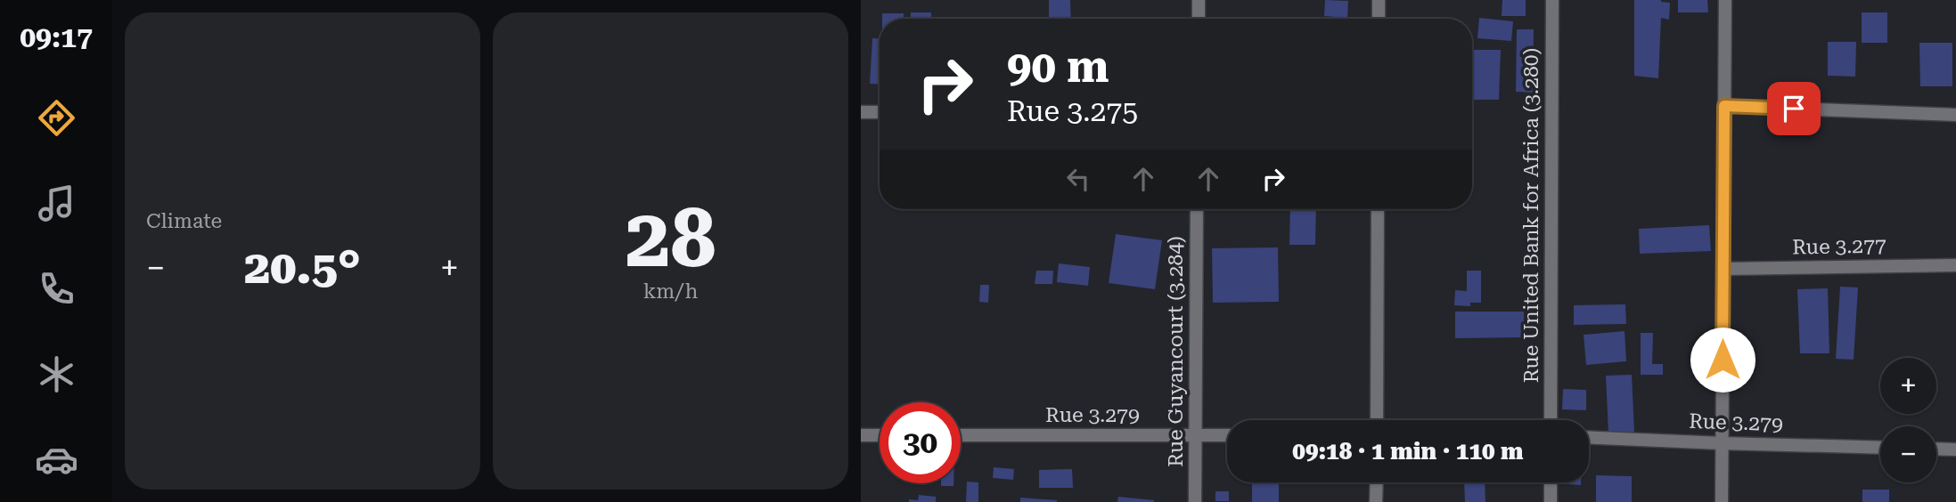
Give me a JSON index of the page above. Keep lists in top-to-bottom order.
{
  "streets": {
    "street": [
      "Rue United Bank for Africa (3.280)",
      "Rue 3.277",
      "Rue Guyancourt (3.284)",
      "Rue 3.279"
    ]
  },
  "crossings": [
    ["Rue Guyancourt (3.284)", "Rue 3.279"]
  ],
  "page": {
    "tabs": "09:17",
    "tile": [
      "Climate",
      ["28", "km/h"]
    ],
    "turn": ["90 m", "Rue 3.275"],
    "heat": ["−", "20.5°", "+"],
    "map_buttons": ["+", "−"],
    "limit": "30",
    "trip": "09:18 · 1 min · 110 m"
  }
}
